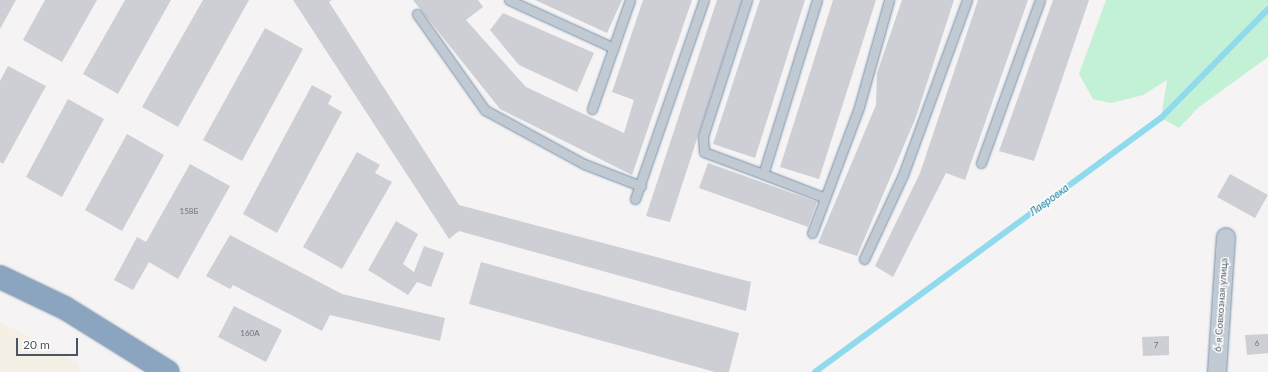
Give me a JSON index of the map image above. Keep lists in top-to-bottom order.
{
  "streets": {
    "street": ["6-я Совхозная улица"]
  },
  "water": ["Лавровка"],
  "house_numbers": [
    "158Б",
    "160А",
    "6",
    "7"
  ],
  "scale_bar": "20 m"
}
